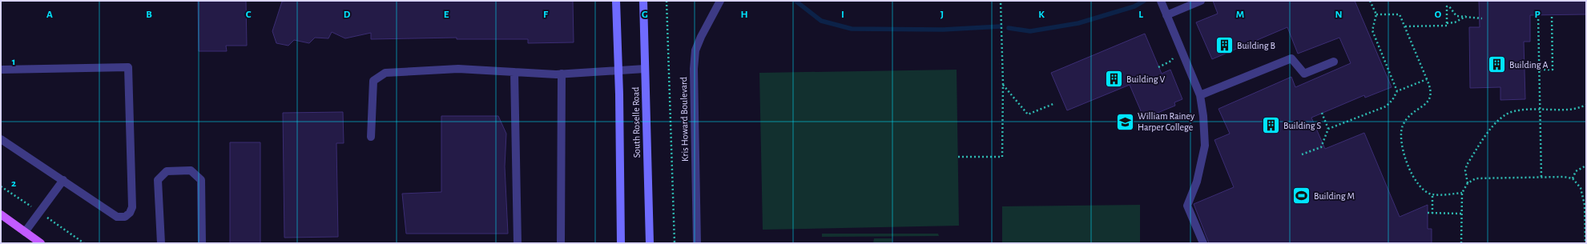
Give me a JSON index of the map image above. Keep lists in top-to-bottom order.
{
  "streets": {
    "main road": ["South Roselle Road"],
    "lane": ["Kris Howard Boulevard"]
  },
  "places": {
    "building": [
      "Building B",
      "Building A",
      "Building V",
      "Building S"
    ],
    "school or university": ["William Rainey Harper College"],
    "sports": ["Building M"]
  },
  "grid": {
    "columns": [
      "A",
      "B",
      "C",
      "D",
      "E",
      "F",
      "G",
      "H",
      "I",
      "J",
      "K",
      "L",
      "M",
      "N",
      "O",
      "P"
    ],
    "rows": ["1", "2"]
  }
}
